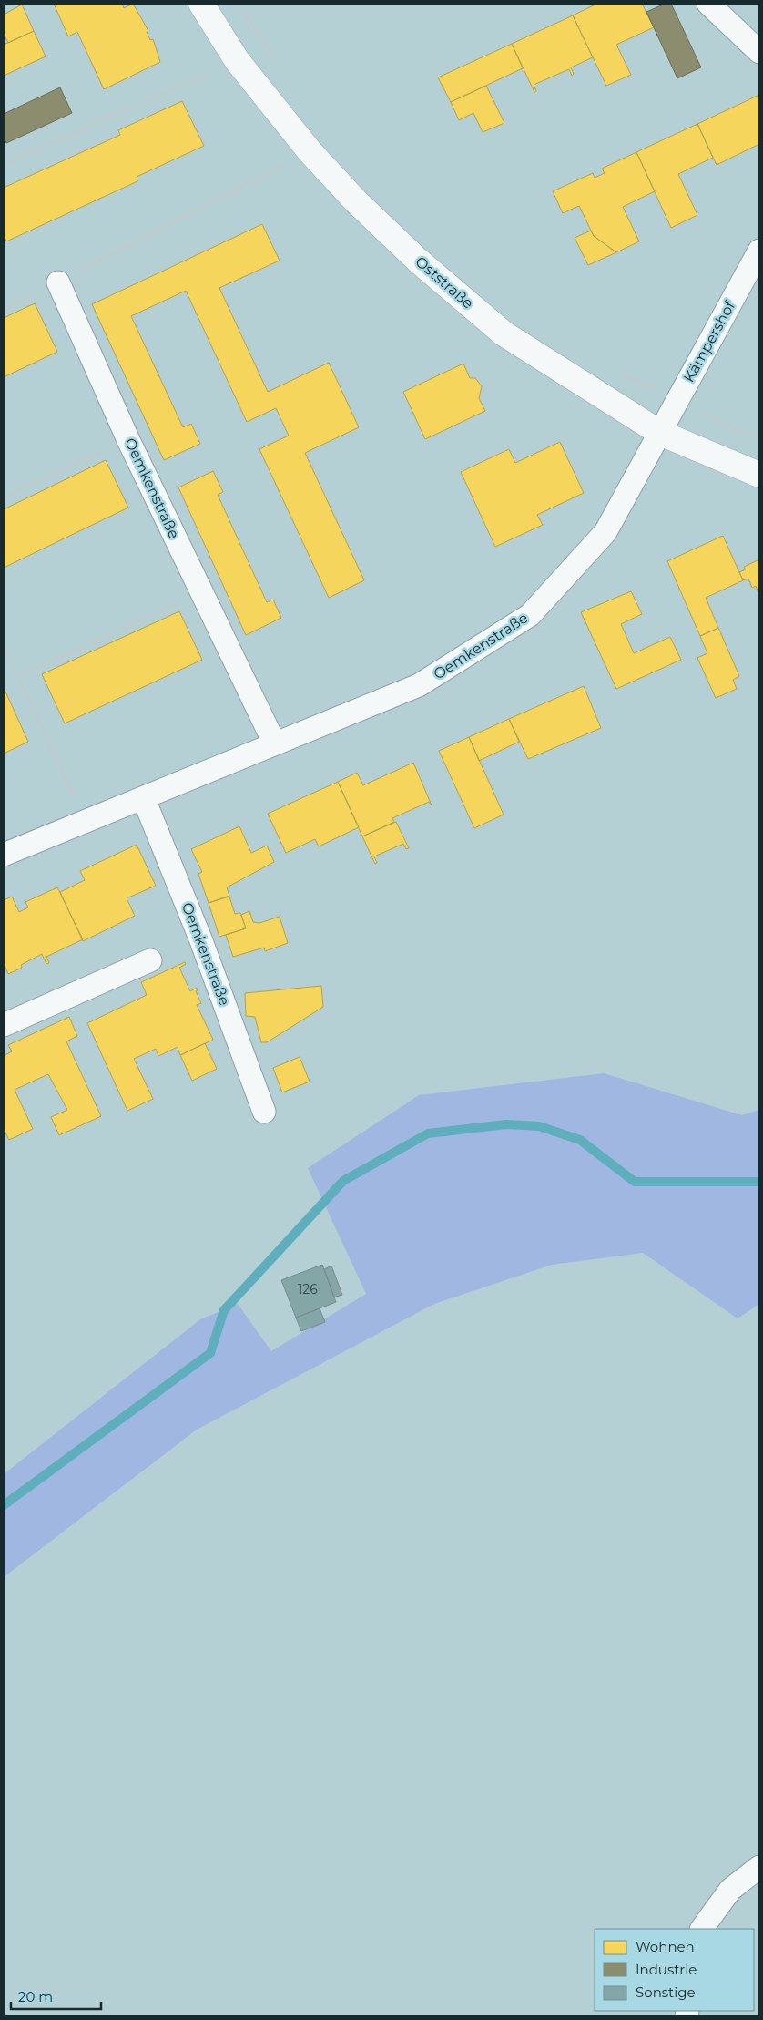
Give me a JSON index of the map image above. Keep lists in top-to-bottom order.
{
  "streets": {
    "street": ["Oststraße", "Kämpershof", "Oemkenstraße"]
  },
  "crossings": [
    ["Oststraße", "Kämpershof"],
    ["Oststraße", "Oemkenstraße"],
    ["Kämpershof", "Oemkenstraße"]
  ],
  "house_numbers": ["126"],
  "legend": ["Wohnen", "Industrie", "Sonstige"],
  "scale_bar": "20 m"
}
